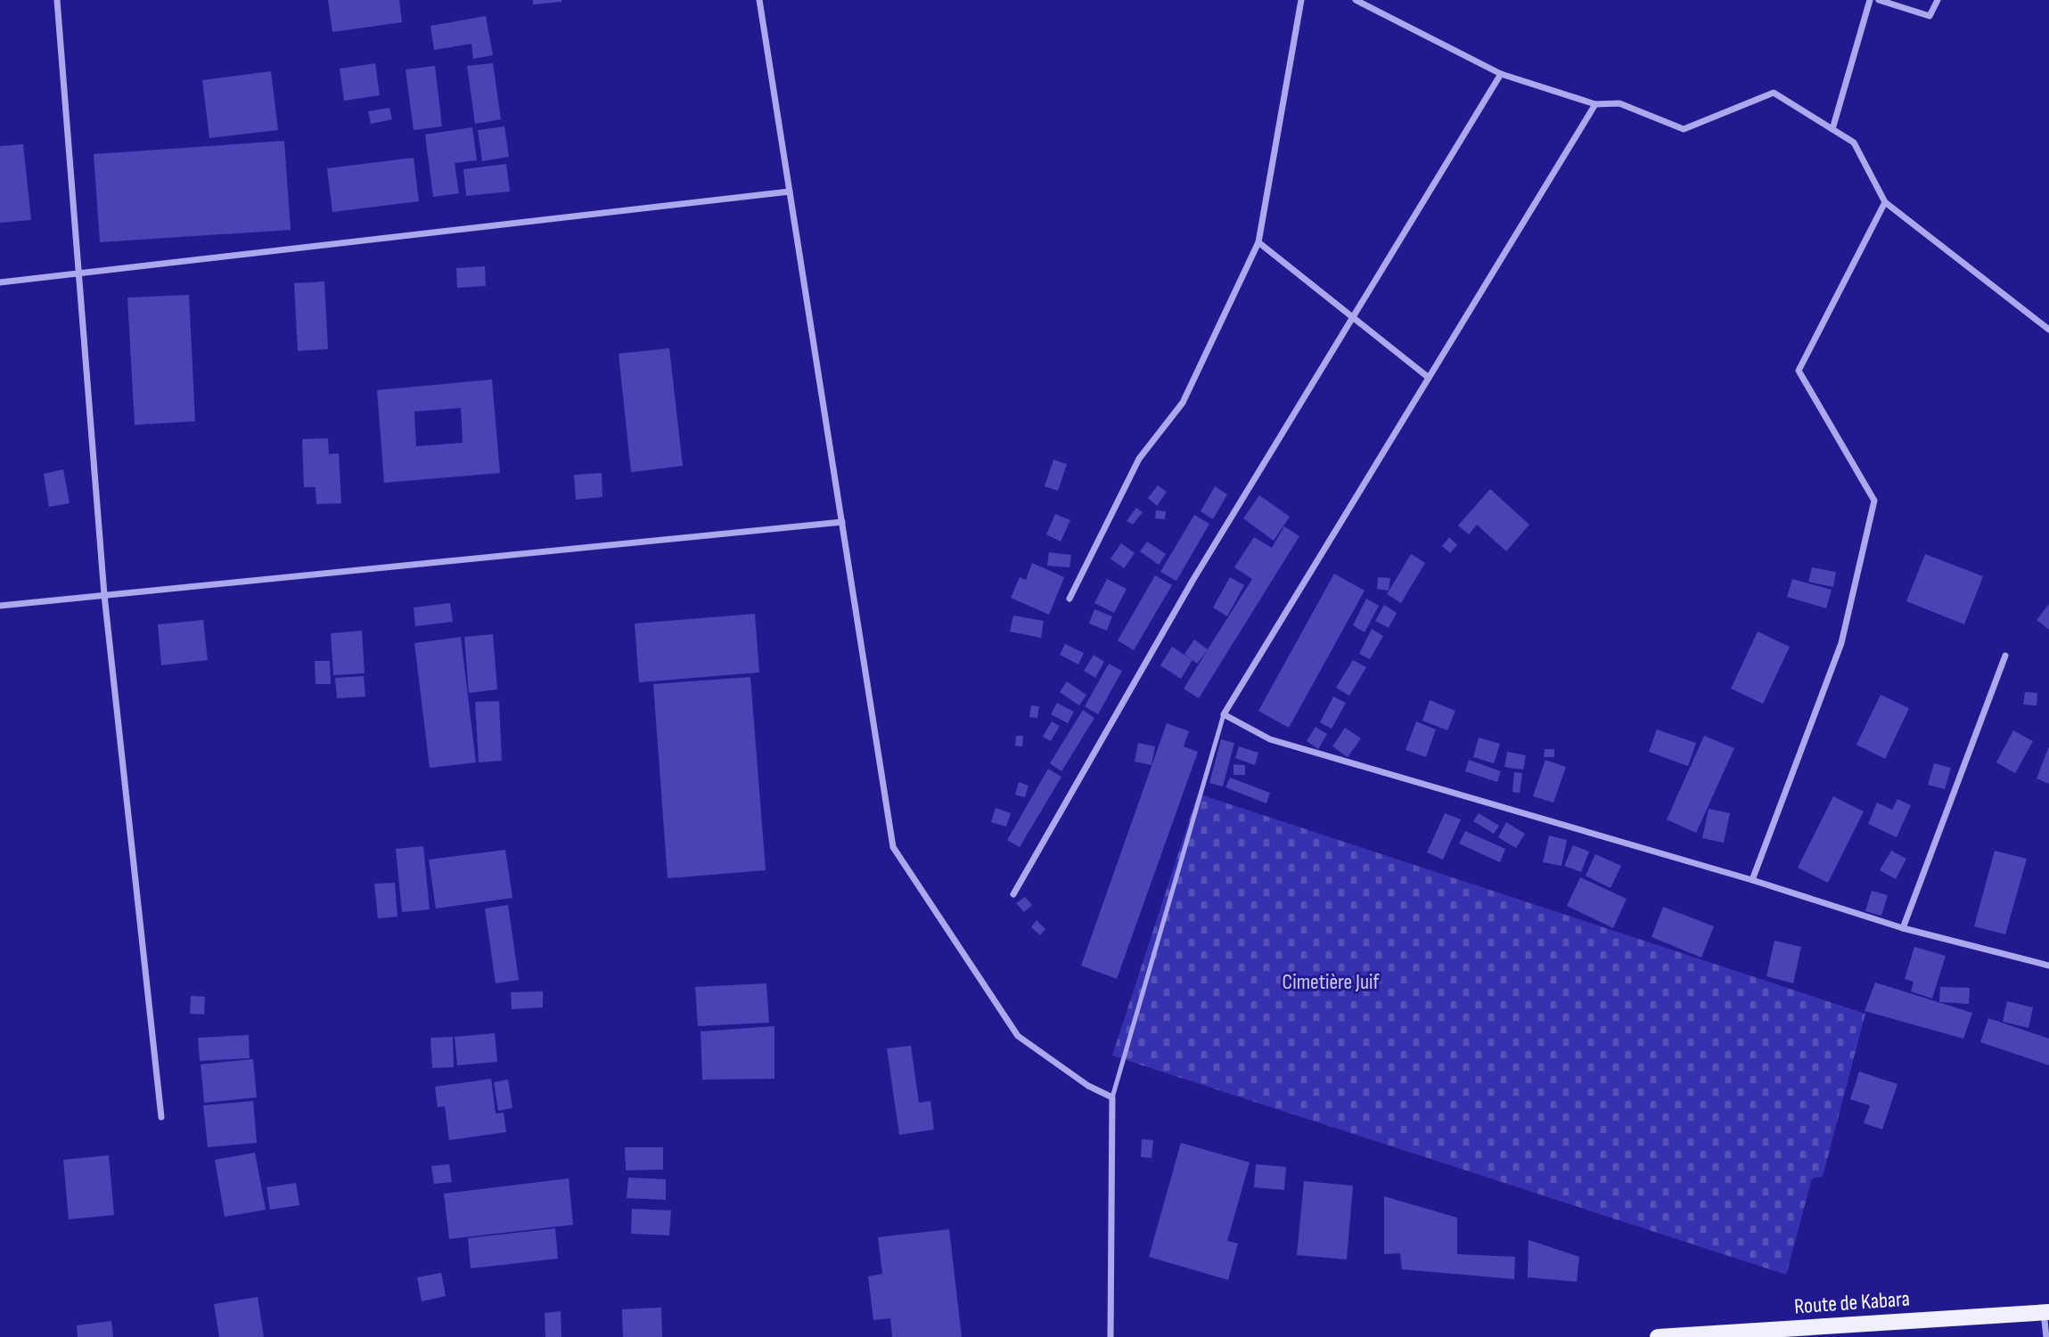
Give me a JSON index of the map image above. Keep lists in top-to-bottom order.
{
  "streets": {
    "main road": ["Route de Kabara"]
  },
  "parks": ["Cimetière Juif"]
}
